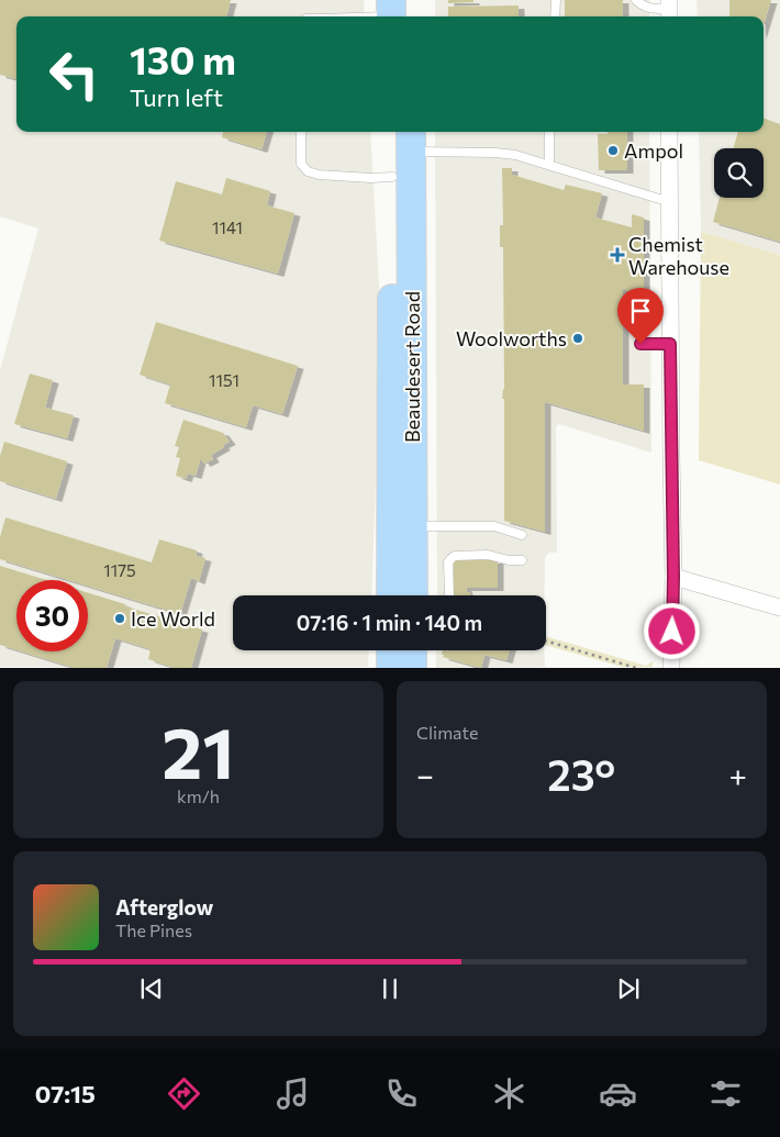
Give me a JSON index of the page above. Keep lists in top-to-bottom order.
{
  "streets": {
    "highway": ["Beaudesert Road"]
  },
  "places": {
    "other": ["Ampol", "Woolworths", "Ice World"],
    "health": ["Chemist Warehouse"]
  },
  "house_numbers": ["1141", "1151", "1175"],
  "page": {
    "turn": ["130 m", "Turn left"],
    "limit": "30",
    "trip": "07:16 · 1 min · 140 m",
    "tile": [
      ["21", "km/h"],
      "Climate"
    ],
    "heat": ["−", "23°", "+"],
    "song": ["Afterglow", "The Pines"],
    "tabs": "07:15"
  }
}
